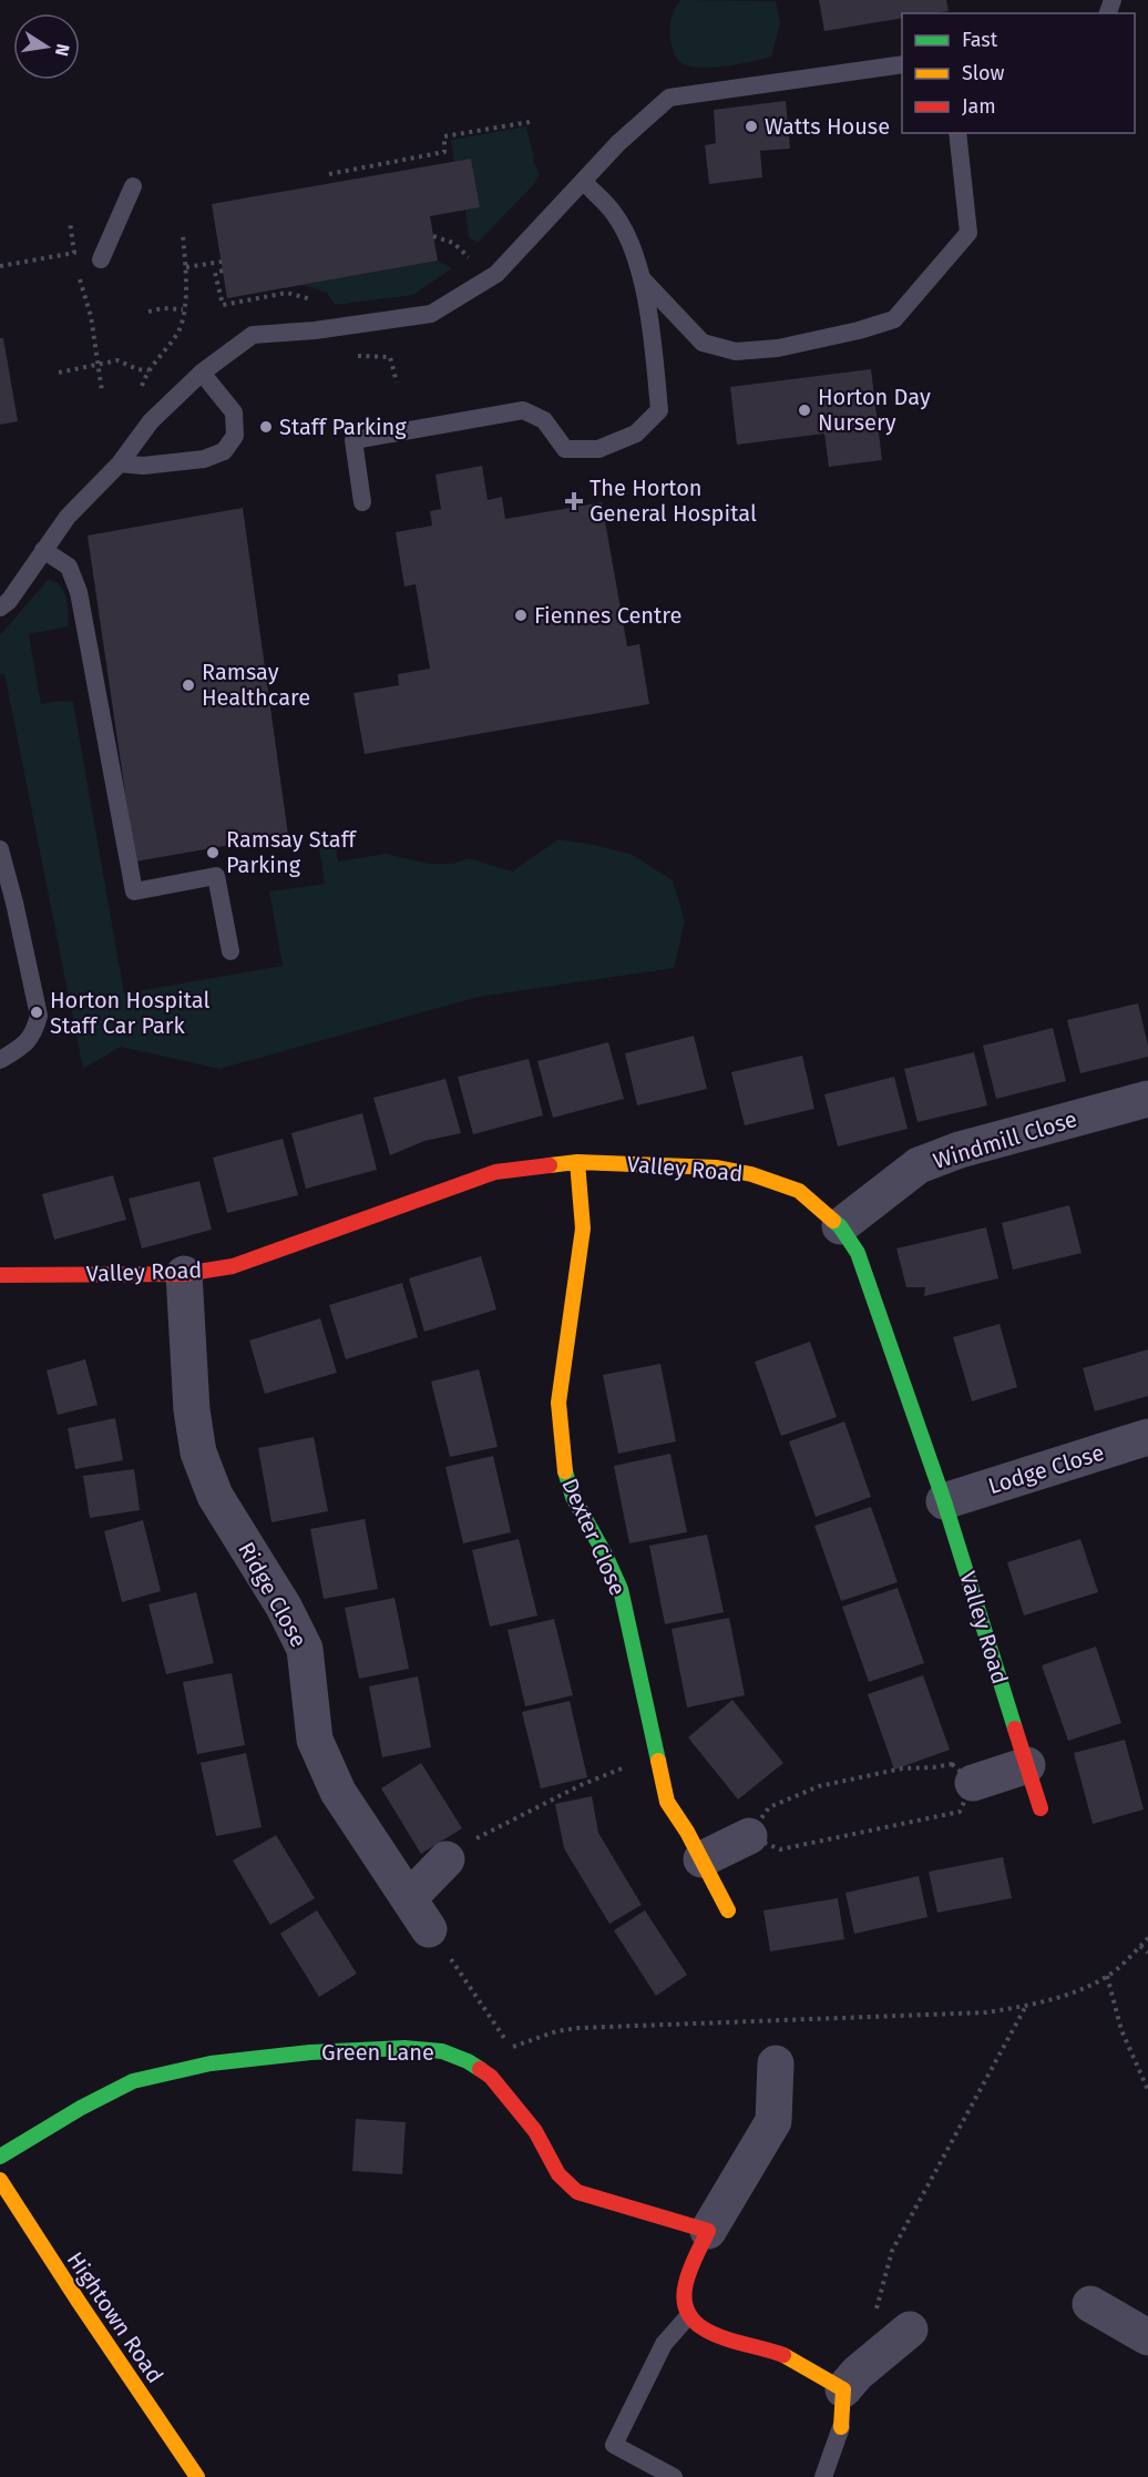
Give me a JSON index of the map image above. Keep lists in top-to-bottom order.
{
  "streets": {
    "street": [
      "Windmill Close",
      "Valley Road",
      "Lodge Close",
      "Dexter Close",
      "Ridge Close",
      "Green Lane",
      "Hightown Road"
    ]
  },
  "crossings": [
    ["Windmill Close", "Valley Road"],
    ["Valley Road", "Lodge Close"],
    ["Valley Road", "Dexter Close"],
    ["Valley Road", "Ridge Close"]
  ],
  "places": {
    "other": [
      "Watts House",
      "Horton Day Nursery",
      "Staff Parking",
      "Fiennes Centre",
      "Ramsay Healthcare",
      "Ramsay Staff Parking",
      "Horton Hospital Staff Car Park"
    ],
    "health": ["The Horton General Hospital"]
  },
  "legend": ["Fast", "Slow", "Jam"],
  "north": "right"
}
